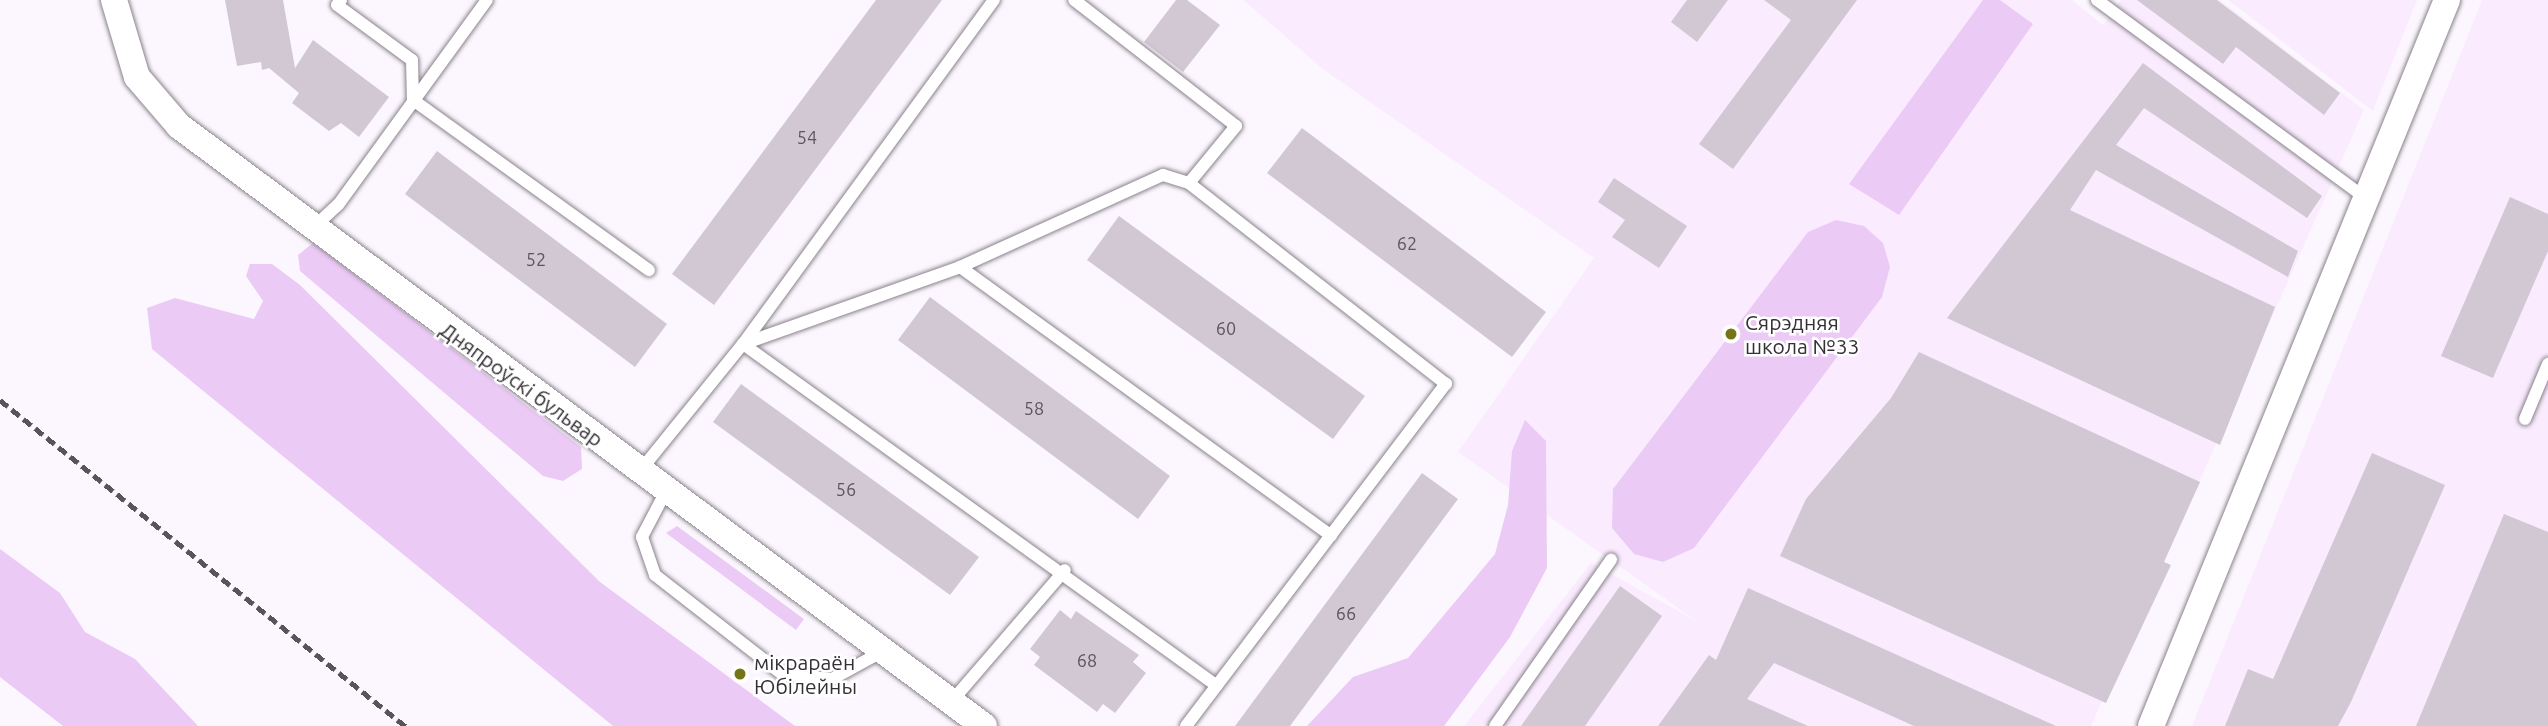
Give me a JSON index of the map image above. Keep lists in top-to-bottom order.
{
  "streets": {
    "street": ["Дняпроўскі бульвар"]
  },
  "places": ["Сярэдняя школа №33", "мікрараён Юбілейны"],
  "house_numbers": [
    "54",
    "62",
    "52",
    "60",
    "58",
    "56",
    "66",
    "68"
  ]
}
